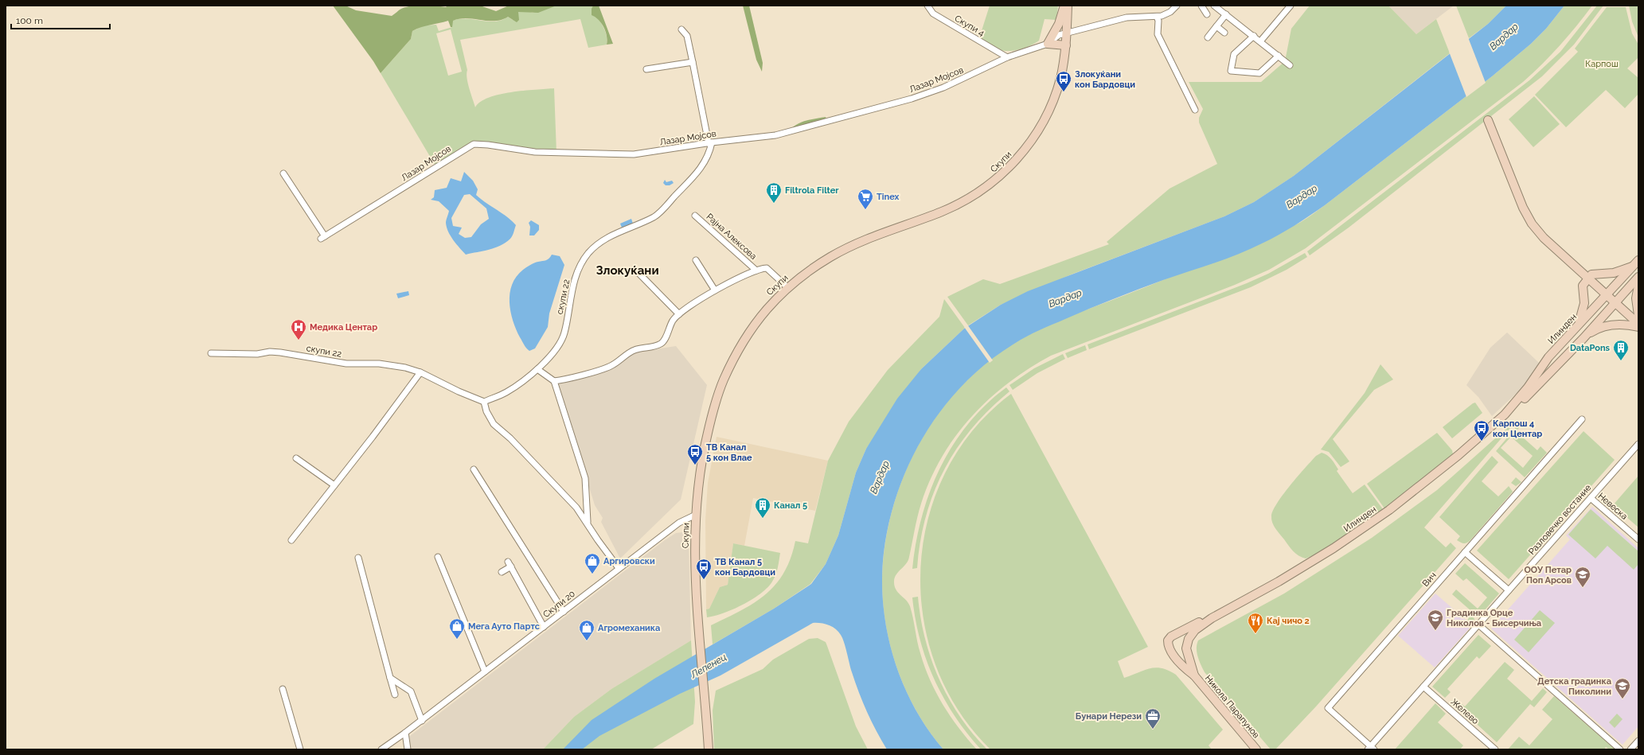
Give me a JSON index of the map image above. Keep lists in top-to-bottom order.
{
  "streets": {
    "street": [
      "Cкупи 4",
      "Лазар Мојсов",
      "Скупи",
      "Рајна Алексова",
      "скупи 22",
      "Илинден",
      "Невеска",
      "Разловечко востание",
      "Вич",
      "Скупи 20",
      "Никола Парапунов",
      "Желево"
    ]
  },
  "crossings": [
    ["Cкупи 4", "Лазар Мојсов"],
    ["Лазар Мојсов", "Скупи"],
    ["Лазар Мојсов", "скупи 22"],
    ["Скупи", "Рајна Алексова"],
    ["Скупи", "Скупи 20"],
    ["Илинден", "Никола Парапунов"],
    ["Невеска", "Разловечко востание"],
    ["Разловечко востание", "Вич"],
    ["Разловечко востание", "Желево"]
  ],
  "districts": ["Злокуќани"],
  "water": ["Вардар", "Лепенец"],
  "parks": ["Карпош"],
  "places": {
    "bus stop": [
      "Злокуќани кон Бардовци",
      "Карпош 4 кон Центар",
      "ТВ Канал 5 кон Влае",
      "ТВ Канал 5 кон Бардовци"
    ],
    "building": ["Filtrola Filter", "DataPons", "Канал 5"],
    "supermarket": ["Tinex"],
    "hospital": ["Медика Центар"],
    "shop": ["Аргировски", "Мега Ауто Партс", "Агромеханика"],
    "school or university": ["ООУ Петар Поп Арсов", "Градинка Орце Николов - Бисерчиња", "Детска градинка Пиколини"],
    "restaurant": ["Кај чичо 2"],
    "office": ["Бунари Нерези"]
  },
  "scale_bar": "100 m"
}
